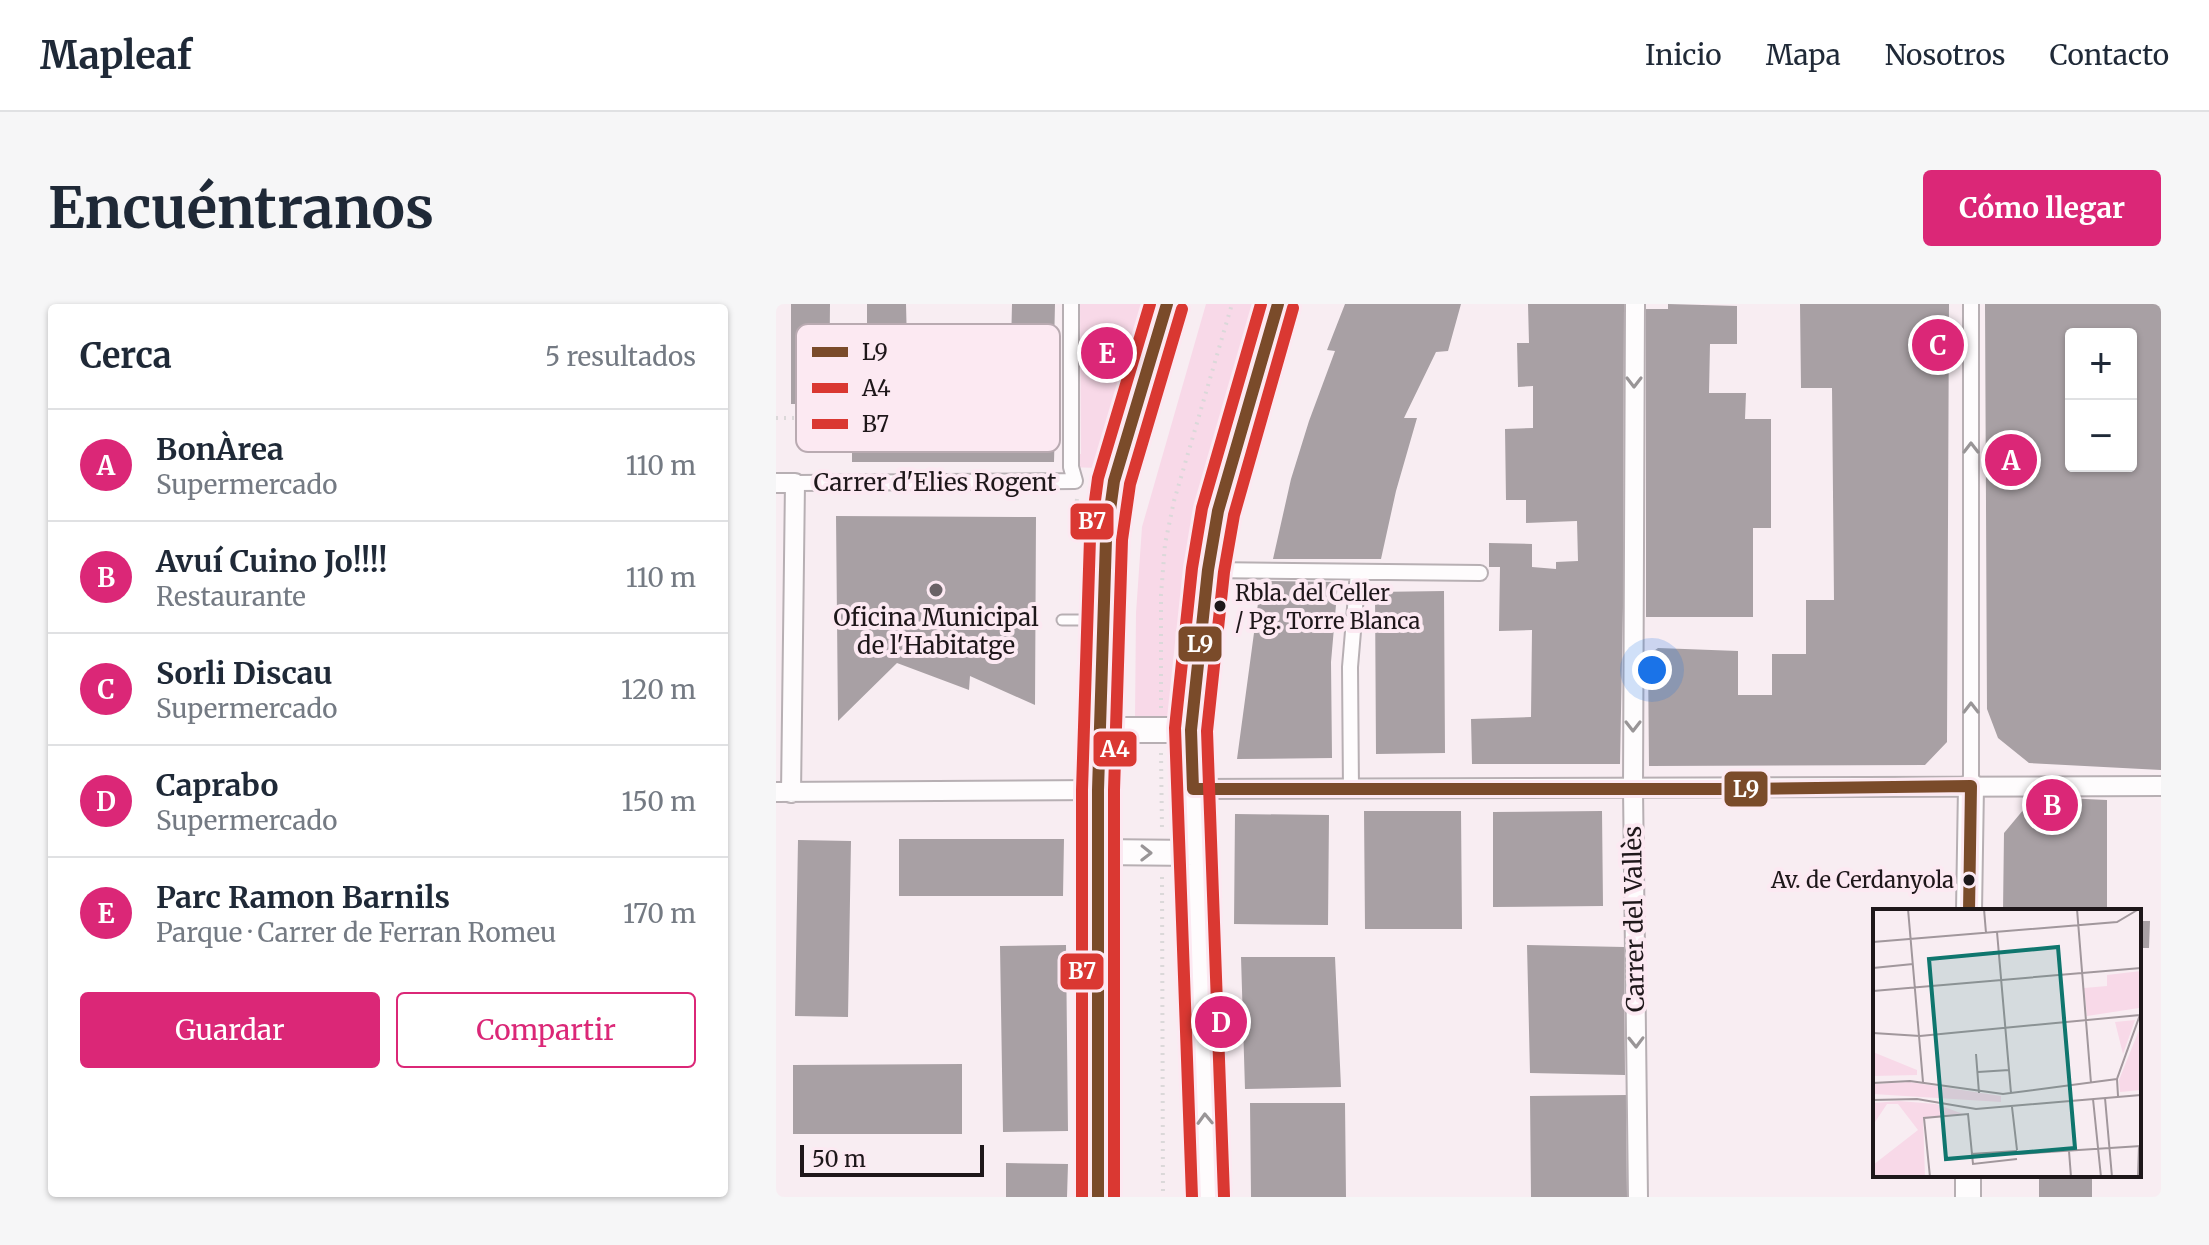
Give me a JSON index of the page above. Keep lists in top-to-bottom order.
{
  "streets": {
    "street": ["Carrer d'Elies Rogent", "Carrer del Vallès"]
  },
  "one_way": ["Carrer del Vallès"],
  "places": ["Oficina Municipal de l'Habitatge", "Rbla. del Celler / Pg. Torre Blanca", "Av. de Cerdanyola"],
  "lines": ["transit line L9", "transit line B7", "transit line A4"],
  "legend": ["L9", "A4", "B7"],
  "scale_bar": "50 m",
  "page": {
    "header": "Mapleaf",
    "nav": [
      "Inicio",
      "Mapa",
      "Nosotros",
      "Contacto"
    ],
    "buttons": [
      "Cómo llegar",
      ["Guardar", "Compartir"]
    ],
    "title": "Encuéntranos",
    "heading": ["Cerca", "5 resultados"],
    "pins": [
      "C",
      "E",
      "A",
      "B",
      "D"
    ],
    "map_buttons": ["+", "−"],
    "list": [
      {
        "mark": "A",
        "name": "BonÀrea",
        "note": "Supermercado",
        "value": "110 m"
      },
      {
        "mark": "B",
        "name": "Avuí Cuino Jo!!!!",
        "note": "Restaurante",
        "value": "110 m"
      },
      {
        "mark": "C",
        "name": "Sorli Discau",
        "note": "Supermercado",
        "value": "120 m"
      },
      {
        "mark": "D",
        "name": "Caprabo",
        "note": "Supermercado",
        "value": "150 m"
      },
      {
        "mark": "E",
        "name": "Parc Ramon Barnils",
        "note": "Parque · Carrer de Ferran Romeu",
        "value": "170 m"
      }
    ],
    "scale": "50 m"
  }
}
